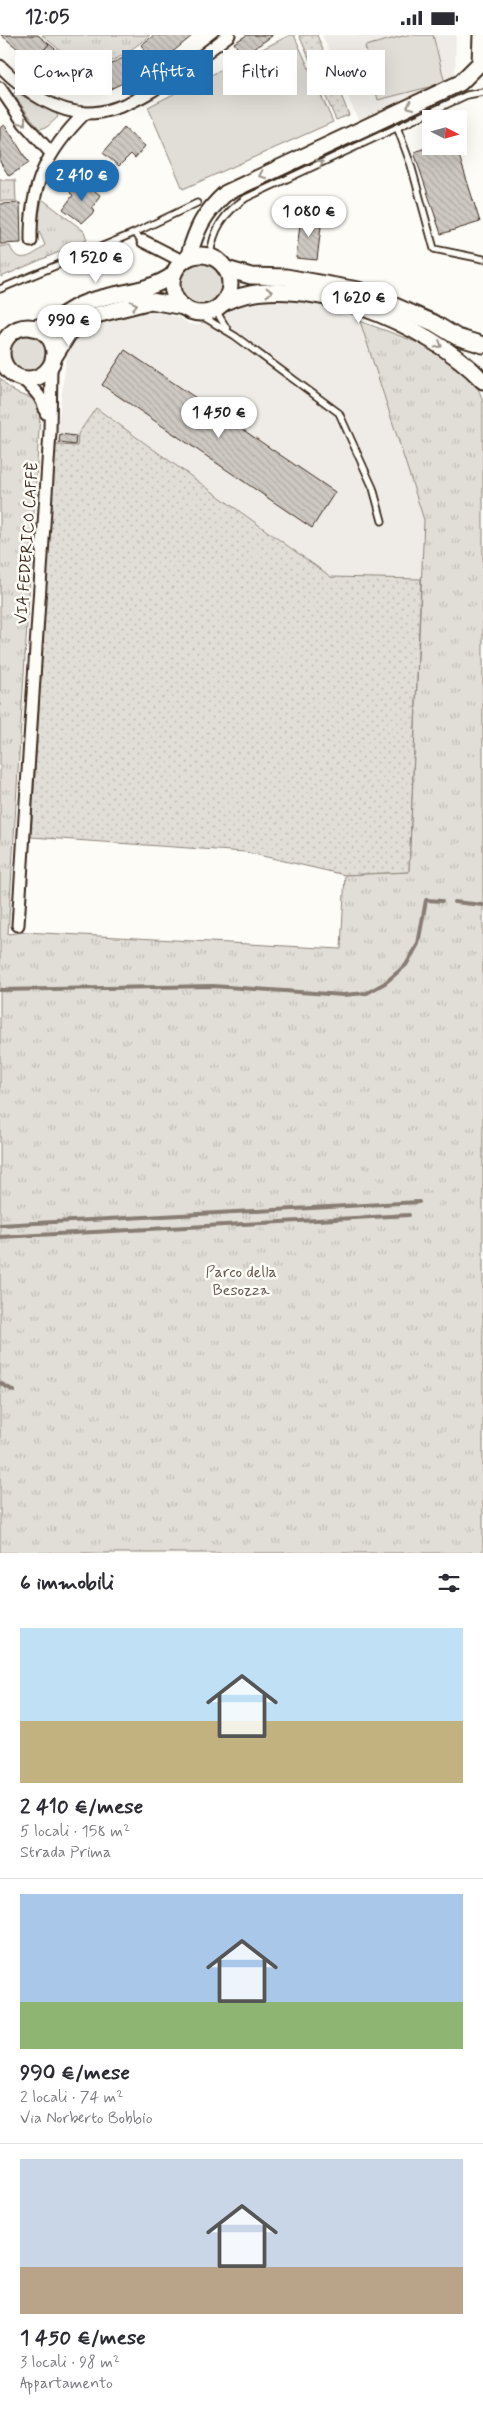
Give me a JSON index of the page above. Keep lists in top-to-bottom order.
{
  "streets": {
    "street": ["VIA FEDERICO CAFFÈ"]
  },
  "parks": ["Parco della Besozza"],
  "north": "right",
  "page": {
    "status": "12:05",
    "chip": [
      "Compra",
      "Affitta",
      "Filtri",
      "Nuovo"
    ],
    "price": [
      "2 410 €",
      "1 080 €",
      "1 520 €",
      "1 620 €",
      "990 €",
      "1 450 €"
    ],
    "heading": "6 immobili",
    "list": [
      {
        "name": "2 410 €/mese",
        "note": "5 locali · 158 m² · Strada Prima"
      },
      {
        "name": "990 €/mese",
        "note": "2 locali · 74 m² · Via Norberto Bobbio"
      },
      {
        "name": "1 450 €/mese",
        "note": "3 locali · 98 m² · Appartamento"
      }
    ]
  }
}
